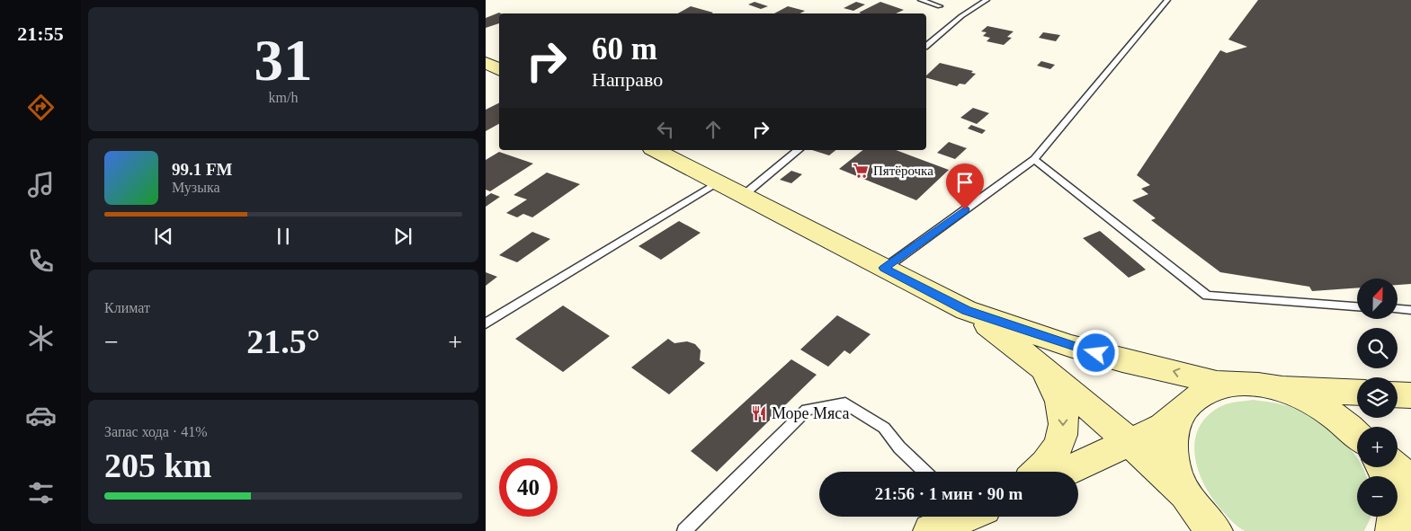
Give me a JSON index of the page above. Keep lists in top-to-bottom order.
{
  "places": {
    "supermarket": ["Пятёрочка"],
    "restaurant": ["Море Мяса"]
  },
  "north": "top",
  "page": {
    "tabs": "21:55",
    "tile": [
      ["31", "km/h"],
      "Климат",
      ["Запас хода · 41%", "205 km"]
    ],
    "turn": ["60 m", "Направо"],
    "song": ["99.1 FM", "Музыка"],
    "map_buttons": ["+", "−"],
    "heat": ["−", "21.5°", "+"],
    "limit": "40",
    "trip": "21:56 · 1 мин · 90 m"
  }
}
